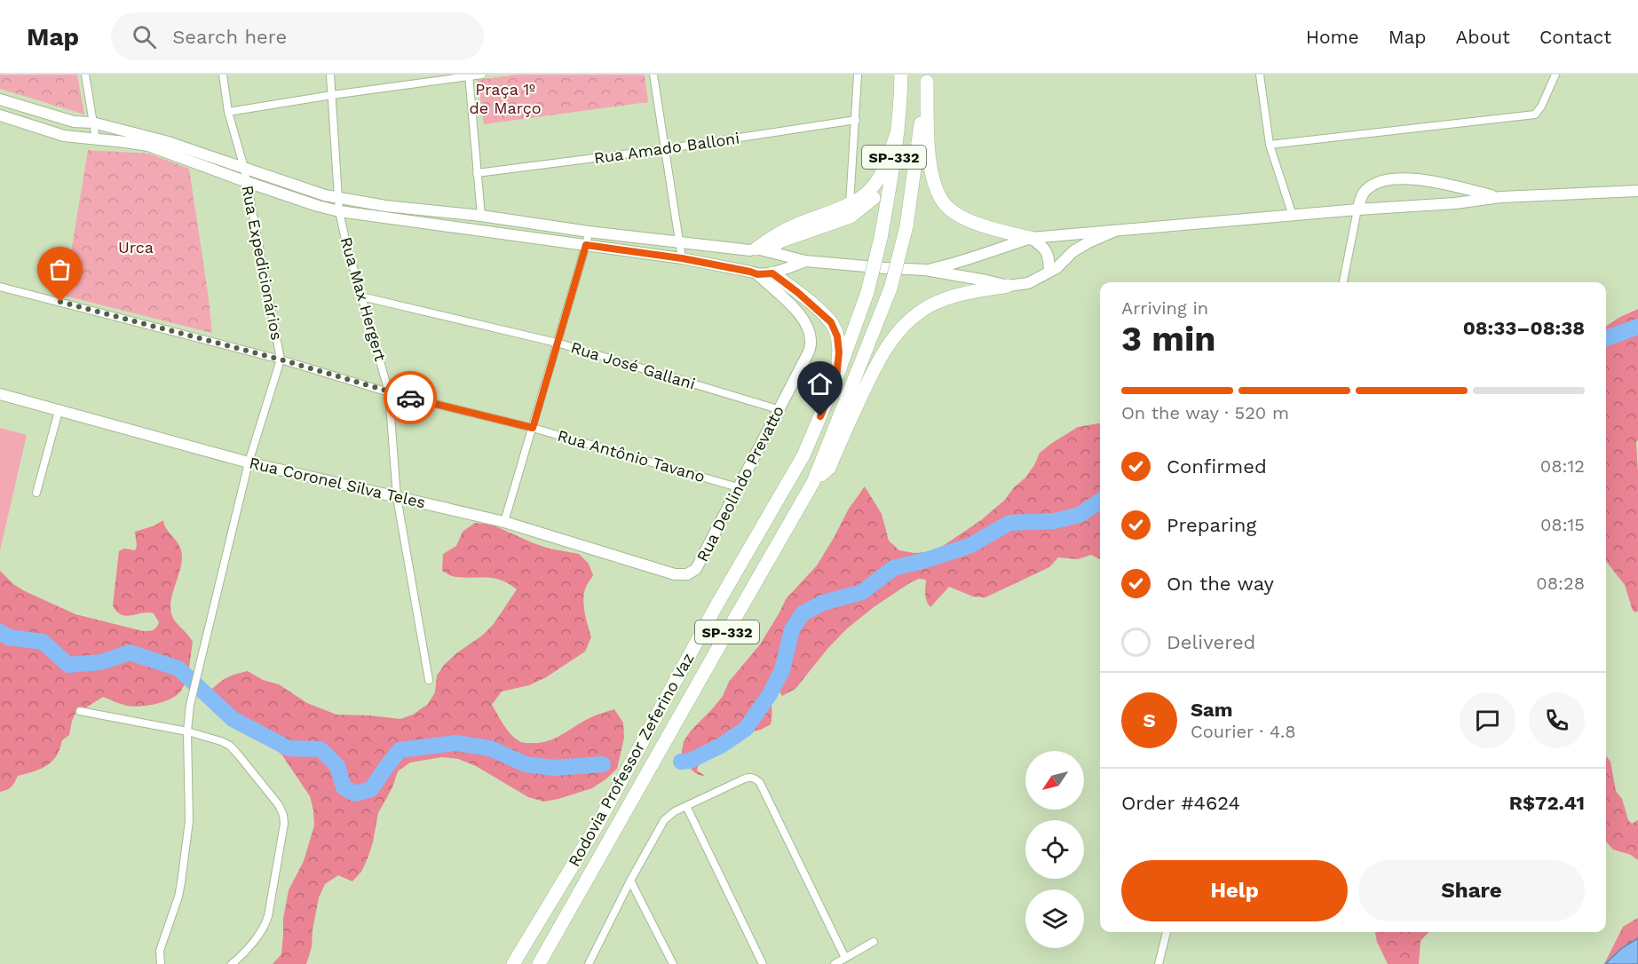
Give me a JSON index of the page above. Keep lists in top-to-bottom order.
{
  "streets": {
    "highway": ["SP-332", "Rodovia Professor Zeferino Vaz"],
    "street": [
      "Rua Amado Balloni",
      "Rua Expedicionários",
      "Rua Max Hergert",
      "Rua José Gallani",
      "Rua Antônio Tavano",
      "Rua Coronel Silva Teles",
      "Rua Deolindo Prevatto"
    ]
  },
  "crossings": [
    ["Rua Expedicionários", "Rua Antônio Tavano"],
    ["Rua Expedicionários", "Rua Coronel Silva Teles"],
    ["Rua Max Hergert", "Rua José Gallani"],
    ["Rua Max Hergert", "Rua Antônio Tavano"],
    ["Rua Max Hergert", "Rua Coronel Silva Teles"],
    ["Rua José Gallani", "Rua Deolindo Prevatto"],
    ["Rua Antônio Tavano", "Rua Deolindo Prevatto"],
    ["Rua Coronel Silva Teles", "Rua Deolindo Prevatto"]
  ],
  "parks": ["Praça 1º de Março", "Urca"],
  "north": "bottom left",
  "page": {
    "header": "Map",
    "search": "Search here",
    "nav": [
      "Home",
      "Map",
      "About",
      "Contact"
    ],
    "heading": ["3 min", "Arriving in", "08:33–08:38"],
    "panel": [
      "Sam",
      "Courier · 4.8",
      "Order #4624",
      "R$72.41"
    ],
    "bar": "On the way · 520 m",
    "list": [
      ["Confirmed", "08:12"],
      ["Preparing", "08:15"],
      ["On the way", "08:28"],
      "Delivered"
    ],
    "round": "S",
    "buttons": ["Help", "Share"]
  }
}
